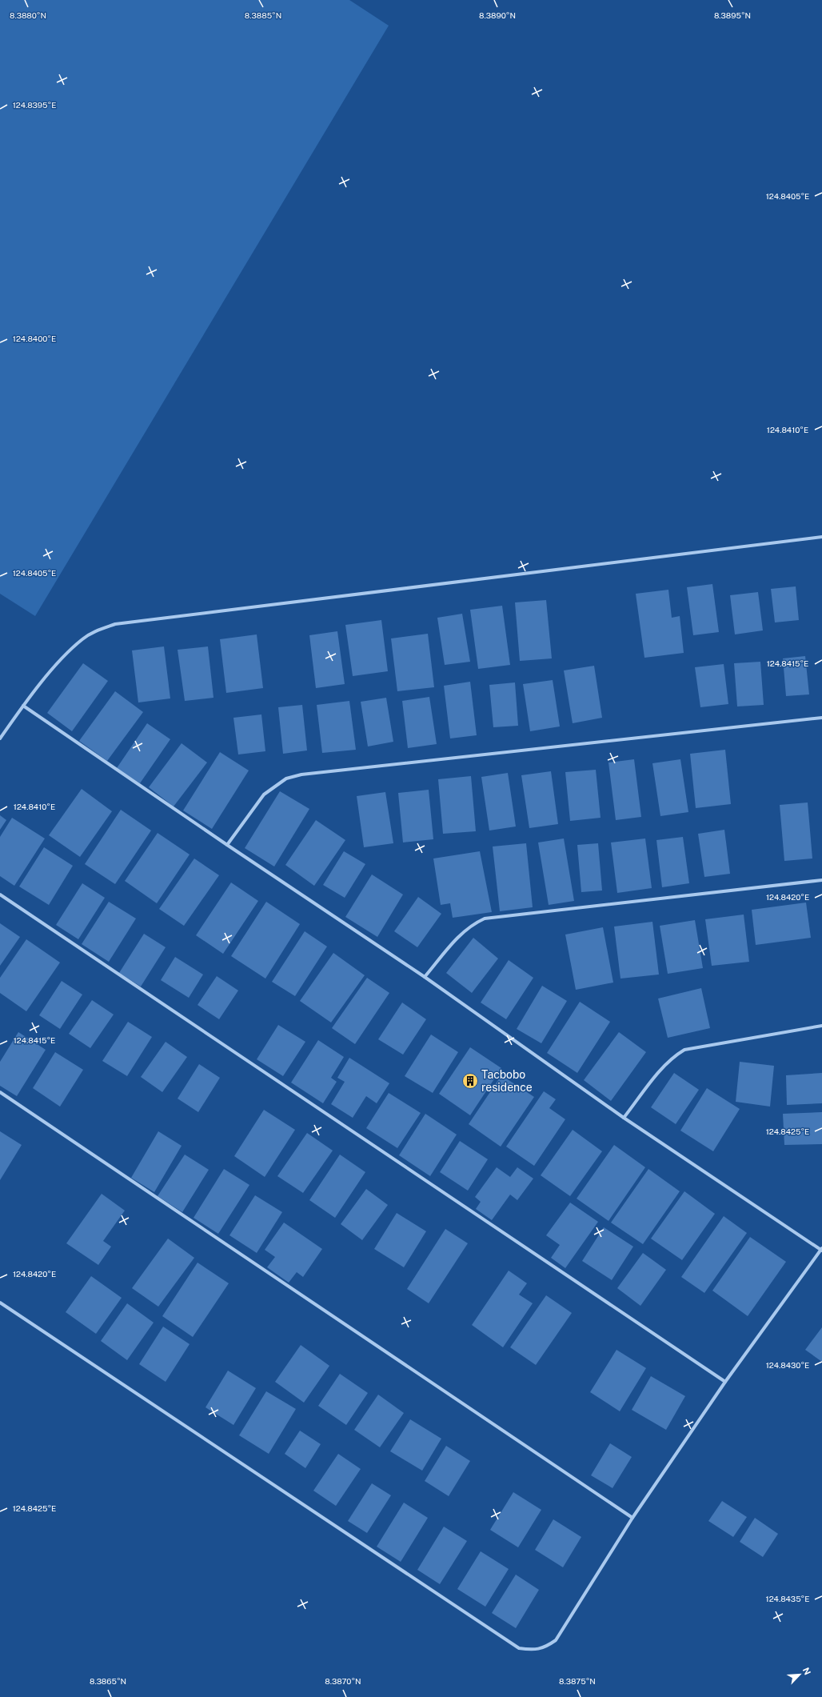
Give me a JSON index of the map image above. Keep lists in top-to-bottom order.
{
  "places": {
    "building": ["Tacbobo residence"]
  },
  "north": "top right",
  "coordinates": [
    "8.3880°N",
    "8.3885°N",
    "8.3890°N",
    "8.3895°N",
    "124.8395°E",
    "124.8405°E",
    "124.8400°E",
    "124.8410°E",
    "124.8415°E",
    "124.8420°E",
    "124.8425°E",
    "124.8430°E",
    "124.8435°E",
    "8.3865°N",
    "8.3870°N",
    "8.3875°N"
  ]
}
